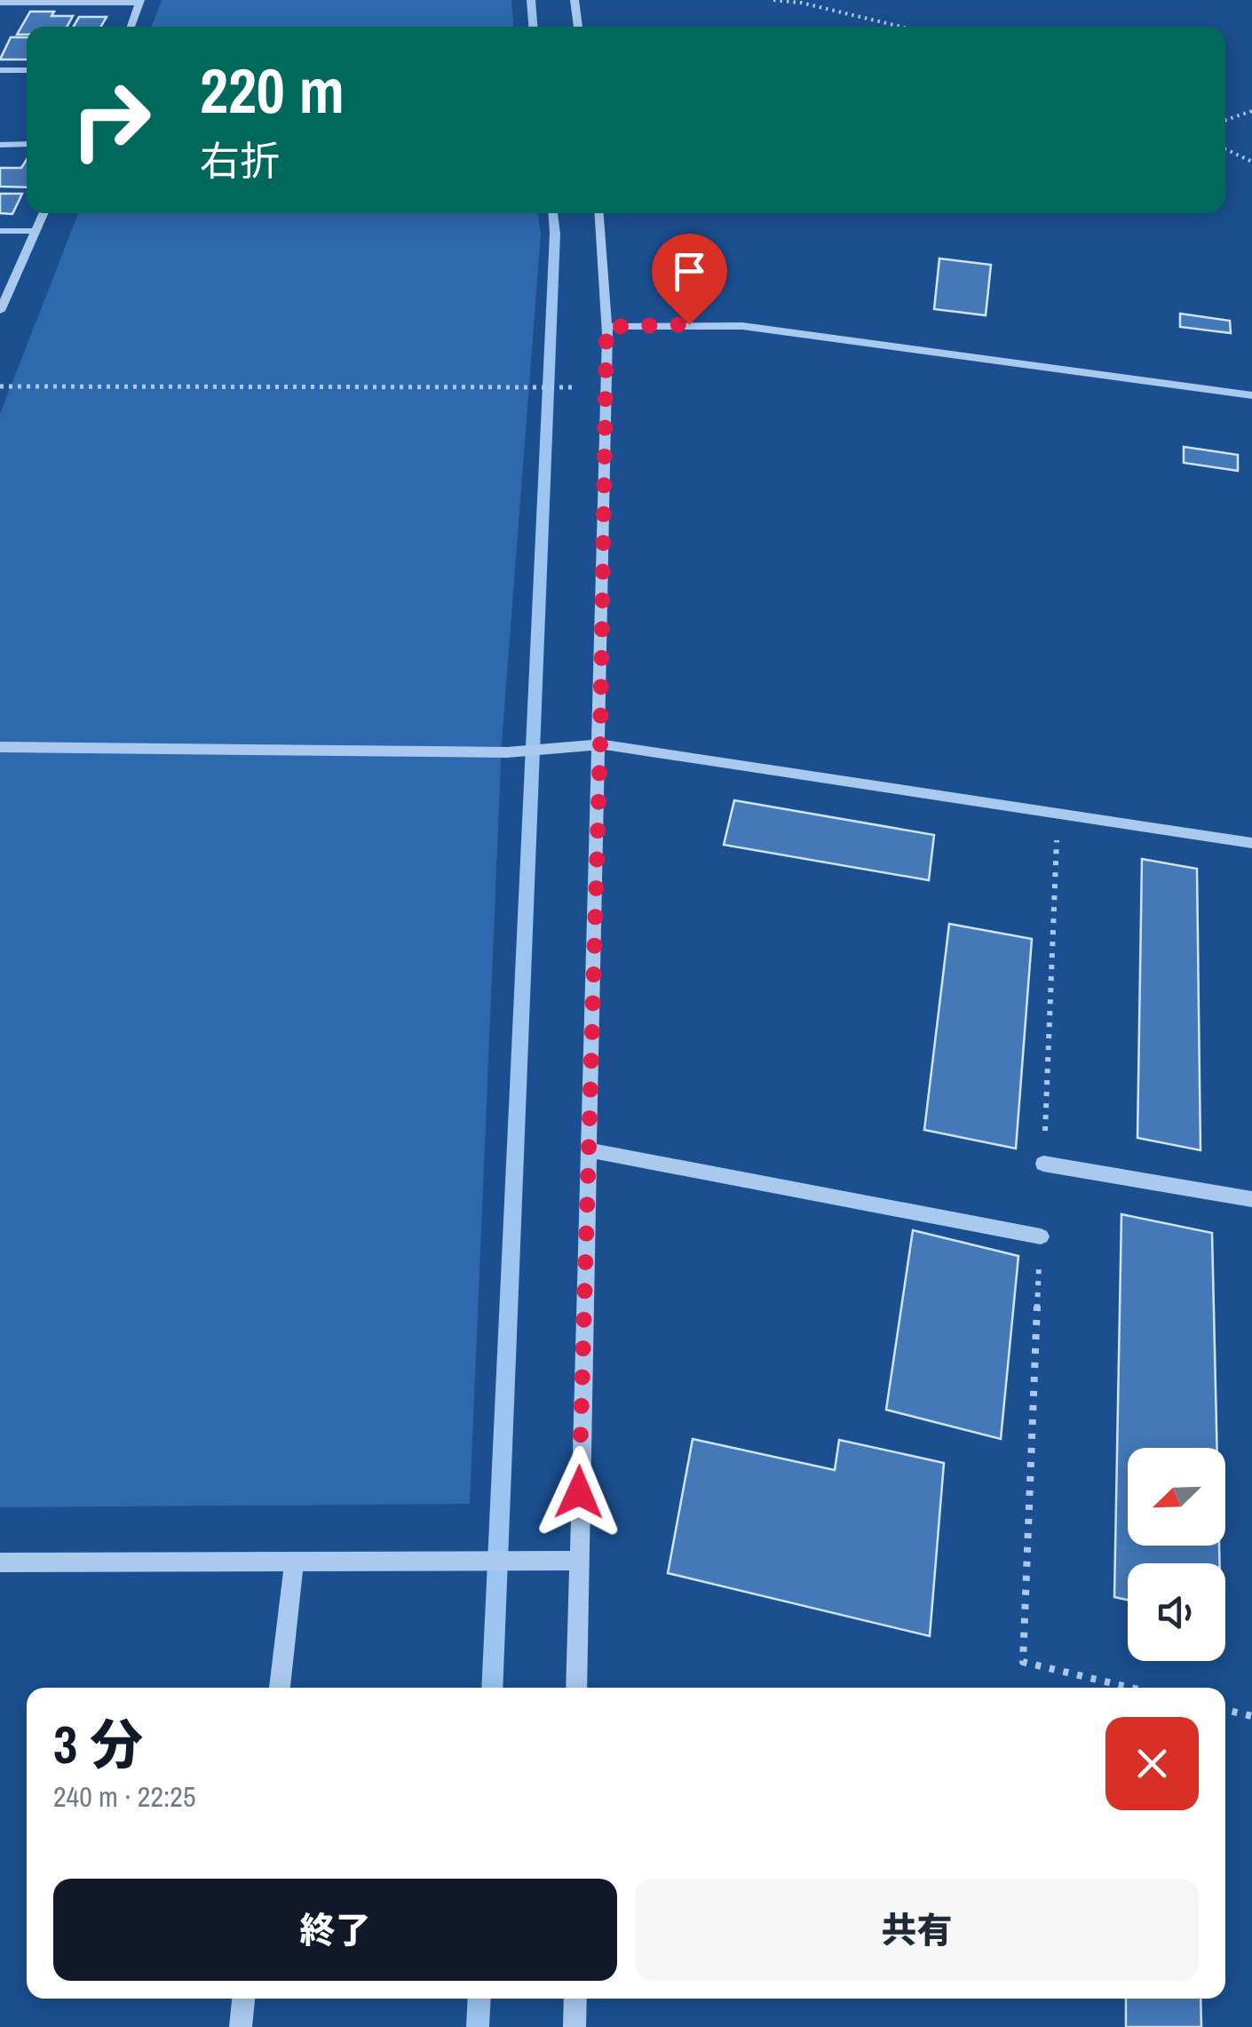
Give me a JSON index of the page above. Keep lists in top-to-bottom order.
{
  "north": "bottom left",
  "page": {
    "turn": ["220 m", "右折"],
    "heading": ["3 分", "240 m · 22:25"],
    "buttons": ["終了", "共有"]
  }
}
